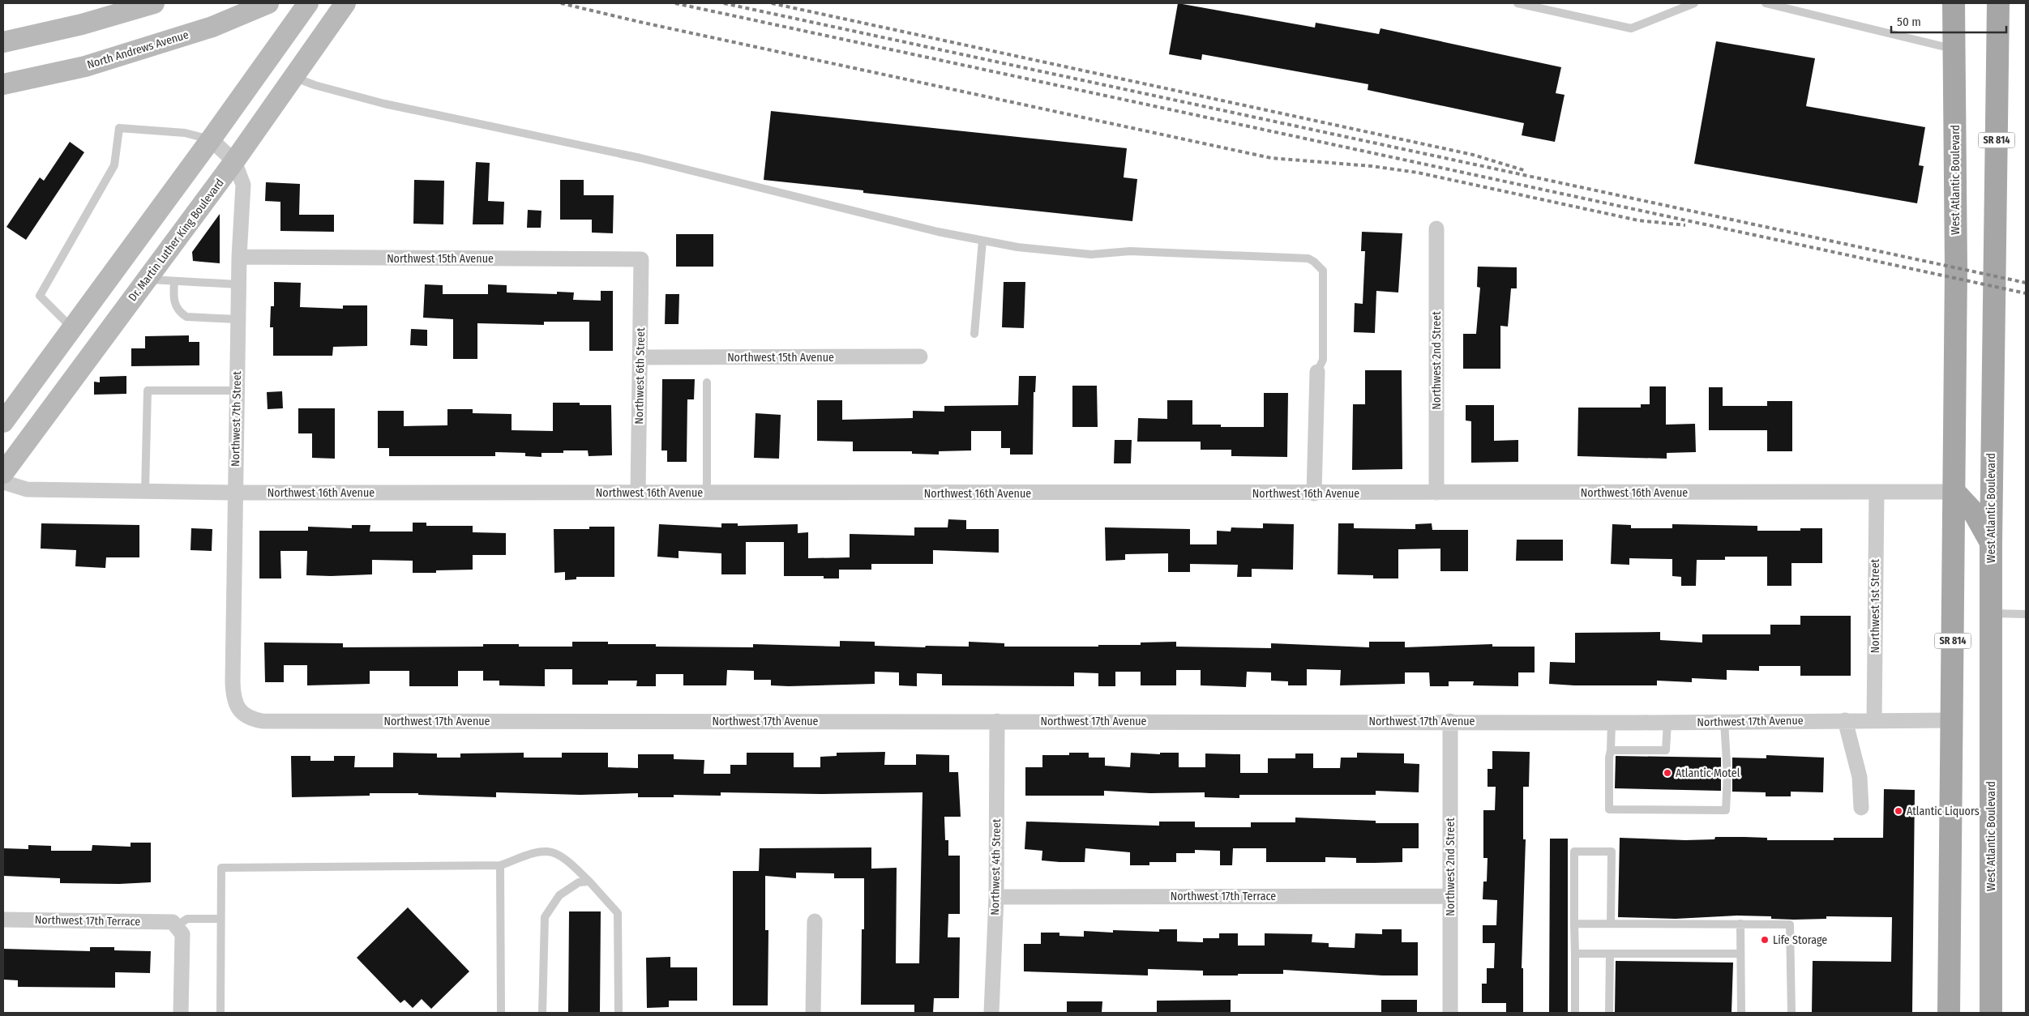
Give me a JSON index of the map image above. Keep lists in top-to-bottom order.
{
  "streets": {
    "main road": [
      "North Andrews Avenue",
      "SR 814",
      "West Atlantic Boulevard",
      "Dr. Martin Luther King Boulevard"
    ],
    "street": [
      "Northwest 15th Avenue",
      "Northwest 2nd Street",
      "Northwest 6th Street",
      "Northwest 7th Street",
      "Northwest 16th Avenue",
      "Northwest 1st Street",
      "Northwest 17th Avenue",
      "Northwest 4th Street",
      "Northwest 17th Terrace"
    ]
  },
  "crossings": [
    ["West Atlantic Boulevard", "Northwest 16th Avenue"],
    ["West Atlantic Boulevard", "Northwest 17th Avenue"],
    ["Dr. Martin Luther King Boulevard", "Northwest 7th Street"],
    ["Northwest 15th Avenue", "Northwest 6th Street"],
    ["Northwest 15th Avenue", "Northwest 7th Street"],
    ["Northwest 2nd Street", "Northwest 16th Avenue"],
    ["Northwest 2nd Street", "Northwest 17th Avenue"],
    ["Northwest 2nd Street", "Northwest 17th Terrace"],
    ["Northwest 6th Street", "Northwest 16th Avenue"],
    ["Northwest 7th Street", "Northwest 16th Avenue"],
    ["Northwest 7th Street", "Northwest 17th Avenue"],
    ["Northwest 16th Avenue", "Northwest 1st Street"],
    ["Northwest 1st Street", "Northwest 17th Avenue"],
    ["Northwest 17th Avenue", "Northwest 4th Street"],
    ["Northwest 4th Street", "Northwest 17th Terrace"]
  ],
  "places": ["Atlantic Motel", "Atlantic Liquors", "Life Storage"],
  "scale_bar": "50 m"
}
